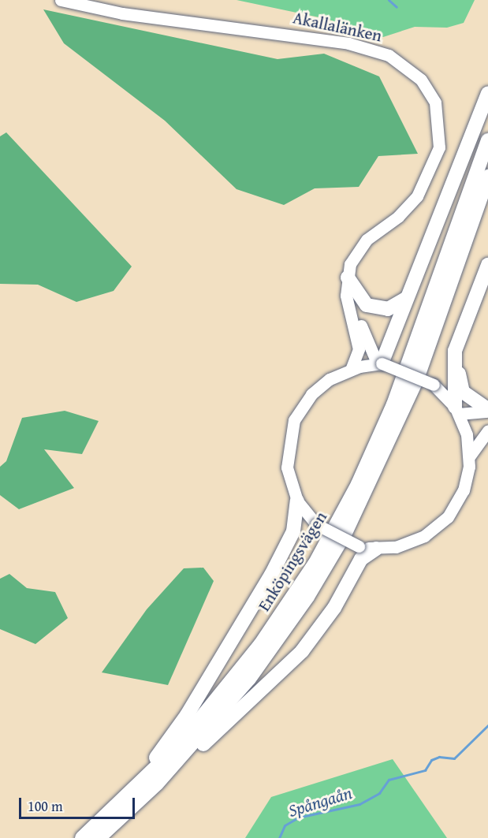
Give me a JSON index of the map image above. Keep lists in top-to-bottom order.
{
  "streets": {
    "highway": ["Enköpingsvägen"],
    "main road": ["Akallalänken"]
  },
  "water": ["Spångaån"],
  "scale_bar": "100 m"
}
